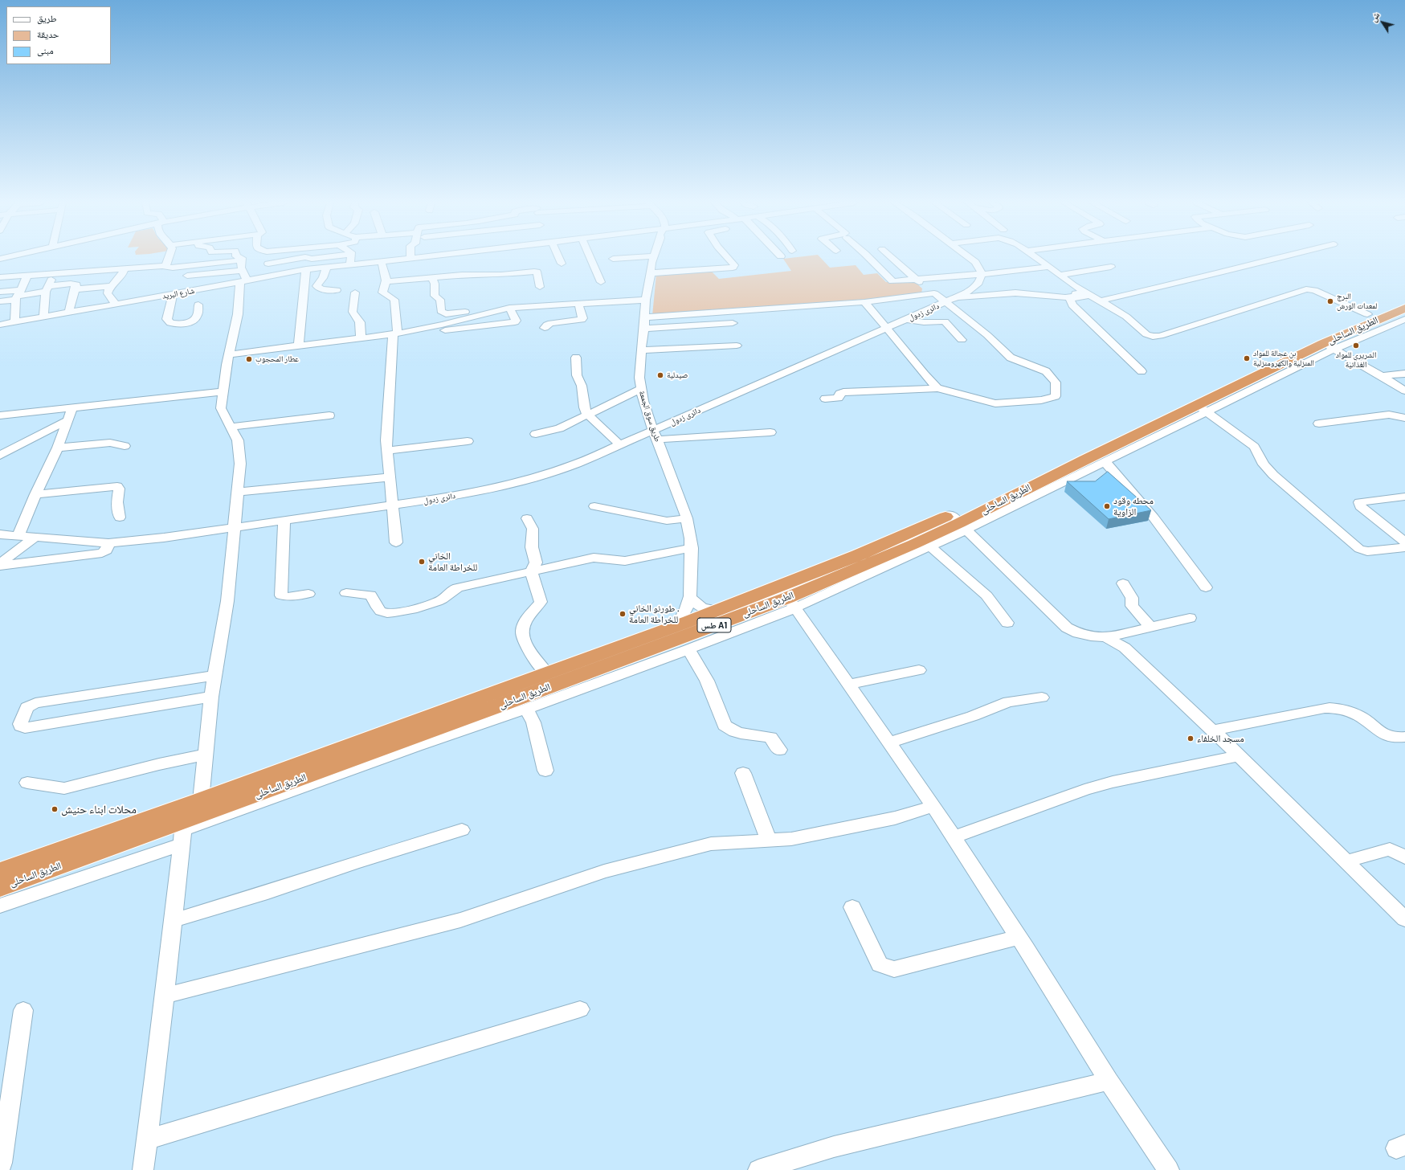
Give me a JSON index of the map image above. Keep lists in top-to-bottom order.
{
  "streets": {
    "highway": ["الطريق الساحلى", "طس A1"],
    "street": ["شارع البريد", "دائرى زدول", "طريق سوق الجمعة"]
  },
  "crossings": [
    ["دائرى زدول", "طريق سوق الجمعة"],
    ["الطريق الساحلى", "طريق سوق الجمعة"]
  ],
  "places": [
    "البرج لمعدات الورش",
    "الشريري للمواد الغذائية",
    "بن عجالة للمواد المنزلية والكهرومنزلية",
    "عطار المحجوب",
    "صيدلية",
    "محطه وقود الزاوية",
    "الخاني للخراطة العامة",
    "طورنو الخاني . للخراطة العامة",
    "مسجد الخلفاء",
    "محلات ابناء حنيش"
  ],
  "legend": ["طريق", "حديقة", "مبنى"],
  "north": "top left"
}
